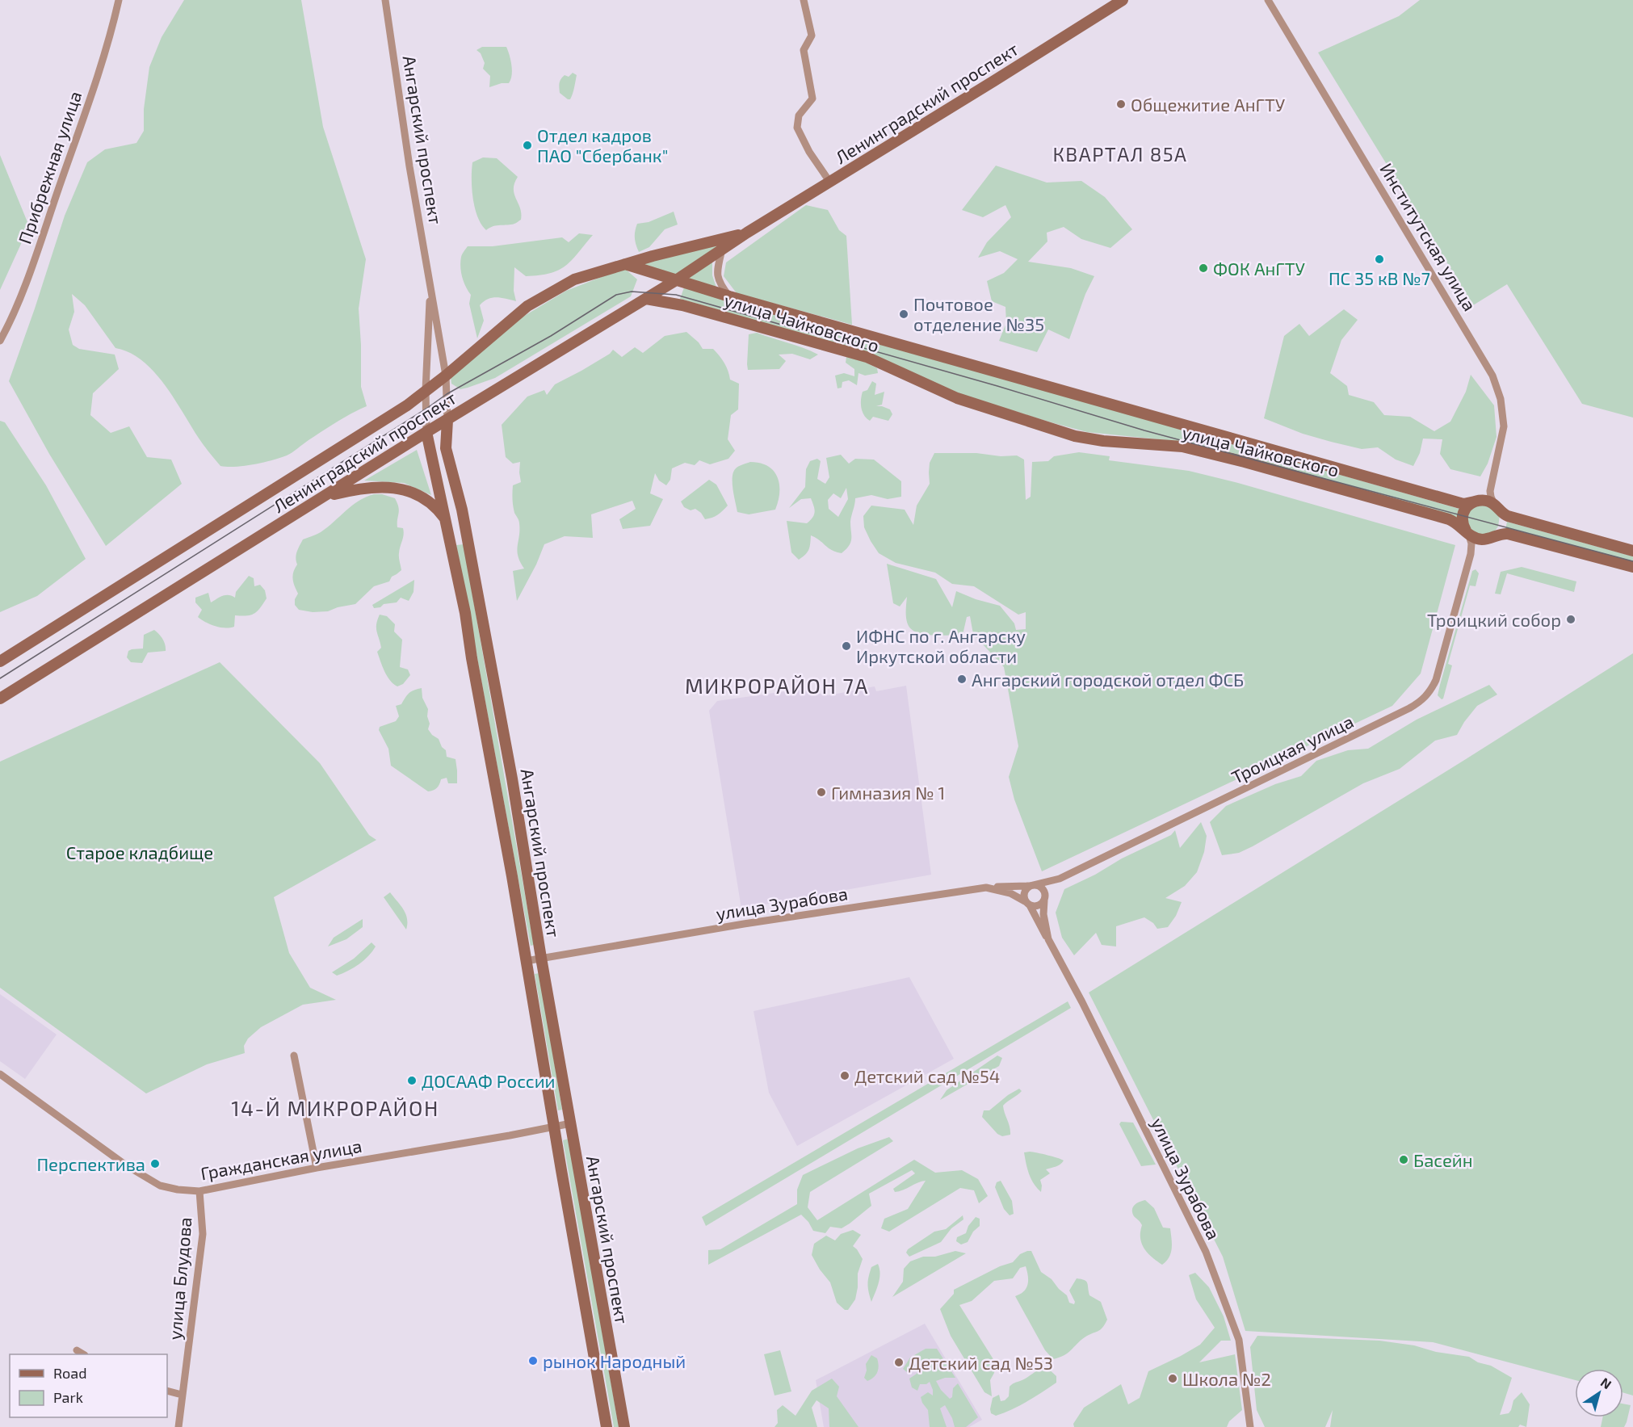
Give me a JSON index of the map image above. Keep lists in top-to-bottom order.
{
  "streets": {
    "main road": ["Ленинградский проспект", "Ангарский проспект", "улица Чайковского"],
    "street": [
      "Прибрежная улица",
      "Институтская улица",
      "Троицкая улица",
      "улица Зурабова",
      "Гражданская улица",
      "улица Блудова"
    ]
  },
  "crossings": [
    ["Ленинградский проспект", "Ангарский проспект"],
    ["Ленинградский проспект", "улица Чайковского"],
    ["Ангарский проспект", "улица Зурабова"],
    ["Ангарский проспект", "Гражданская улица"],
    ["Институтская улица", "улица Чайковского"],
    ["Троицкая улица", "улица Зурабова"],
    ["Гражданская улица", "улица Блудова"]
  ],
  "districts": ["КВАРТАЛ 85А", "МИКРОРАЙОН 7А", "14-Й МИКРОРАЙОН"],
  "parks": ["Старое кладбище"],
  "places": [
    "Общежитие АнГТУ",
    "Отдел кадров ПАО \"Сбербанк\"",
    "ПС 35 кВ №7",
    "ФОК АнГТУ",
    "Почтовое отделение №35",
    "Троицкий собор",
    "ИФНС по г. Ангарску Иркутской области",
    "Ангарский городской отдел ФСБ",
    "Гимназия № 1",
    "Детский сад №54",
    "ДОСААФ России",
    "Басейн",
    "Перспектива",
    "рынок Народный",
    "Детский сад №53",
    "Школа №2"
  ],
  "legend": ["Road", "Park"],
  "north": "top right"
}
